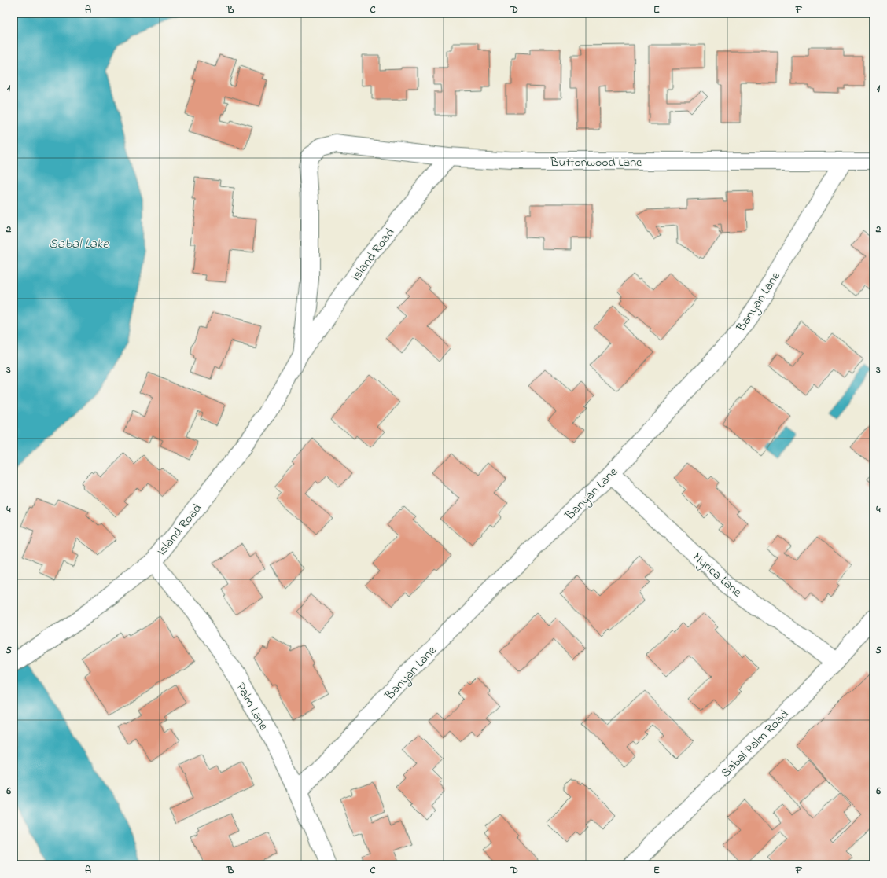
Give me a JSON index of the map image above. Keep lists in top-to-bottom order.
{
  "streets": {
    "street": [
      "Buttonwood Lane",
      "Island Road",
      "Banyan Lane",
      "Myrica Lane",
      "Palm Lane",
      "Sabal Palm Road"
    ]
  },
  "crossings": [
    ["Buttonwood Lane", "Island Road"],
    ["Buttonwood Lane", "Banyan Lane"],
    ["Island Road", "Palm Lane"],
    ["Banyan Lane", "Myrica Lane"],
    ["Banyan Lane", "Palm Lane"],
    ["Myrica Lane", "Sabal Palm Road"]
  ],
  "water": ["Sabal Lake"],
  "grid": {
    "columns": [
      "A",
      "B",
      "C",
      "D",
      "E",
      "F"
    ],
    "rows": [
      "1",
      "2",
      "3",
      "4",
      "5",
      "6"
    ]
  }
}
